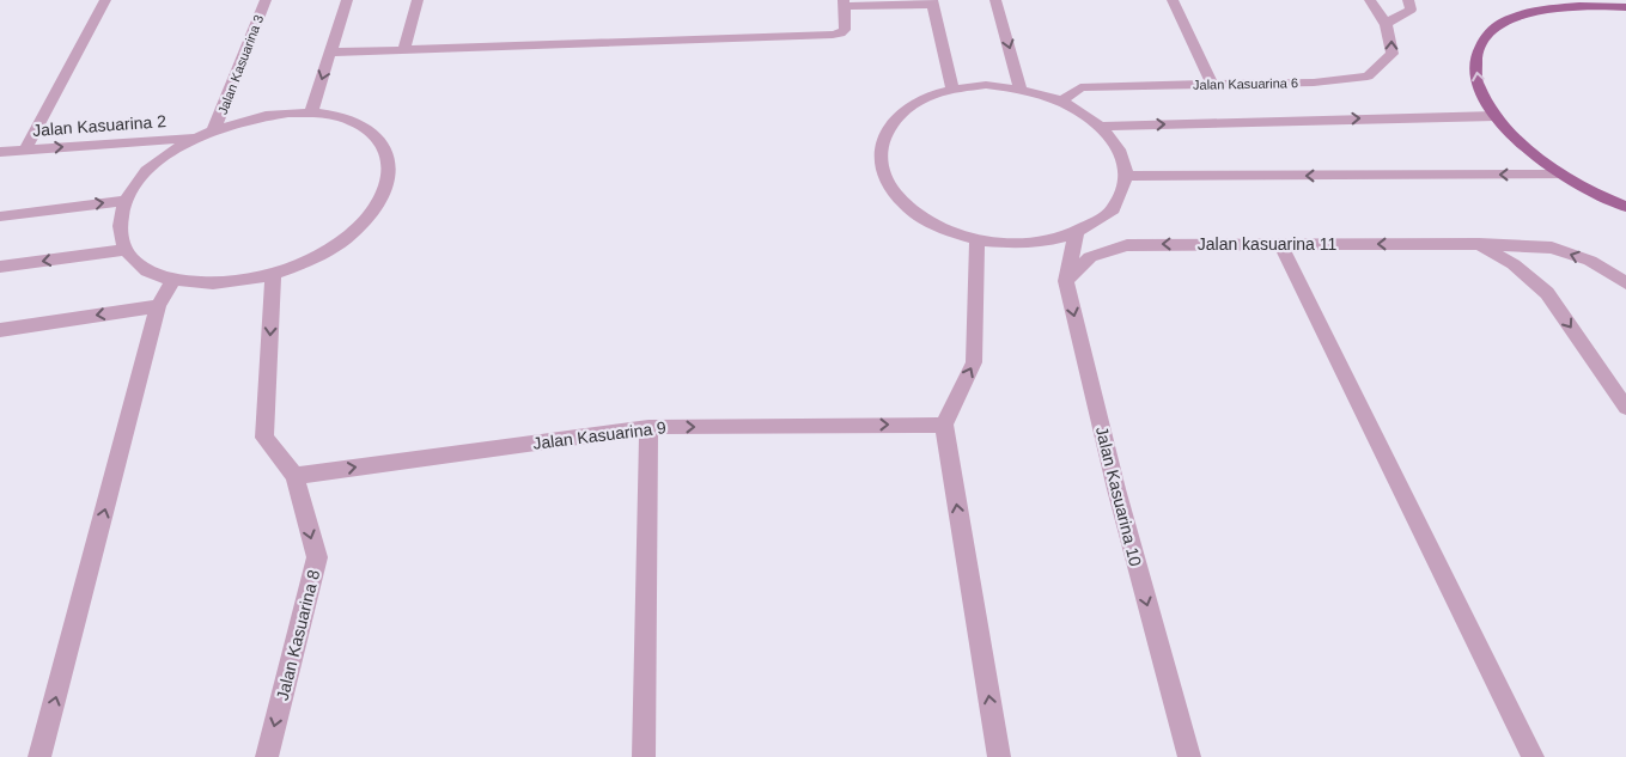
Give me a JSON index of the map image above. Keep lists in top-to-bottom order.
{
  "streets": {
    "street": [
      "Jalan Kasuarina 3",
      "Jalan Kasuarina 6",
      "Jalan Kasuarina 2",
      "Jalan kasuarina 11",
      "Jalan Kasuarina 9",
      "Jalan Kasuarina 10",
      "Jalan Kasuarina 8"
    ]
  },
  "crossings": [
    ["Jalan Kasuarina 3", "Jalan Kasuarina 2"],
    ["Jalan Kasuarina 6", "Jalan Kasuarina 10"],
    ["Jalan kasuarina 11", "Jalan Kasuarina 10"],
    ["Jalan Kasuarina 9", "Jalan Kasuarina 8"]
  ],
  "one_way": ["Jalan Kasuarina 9", "Jalan Kasuarina 10"]
}
